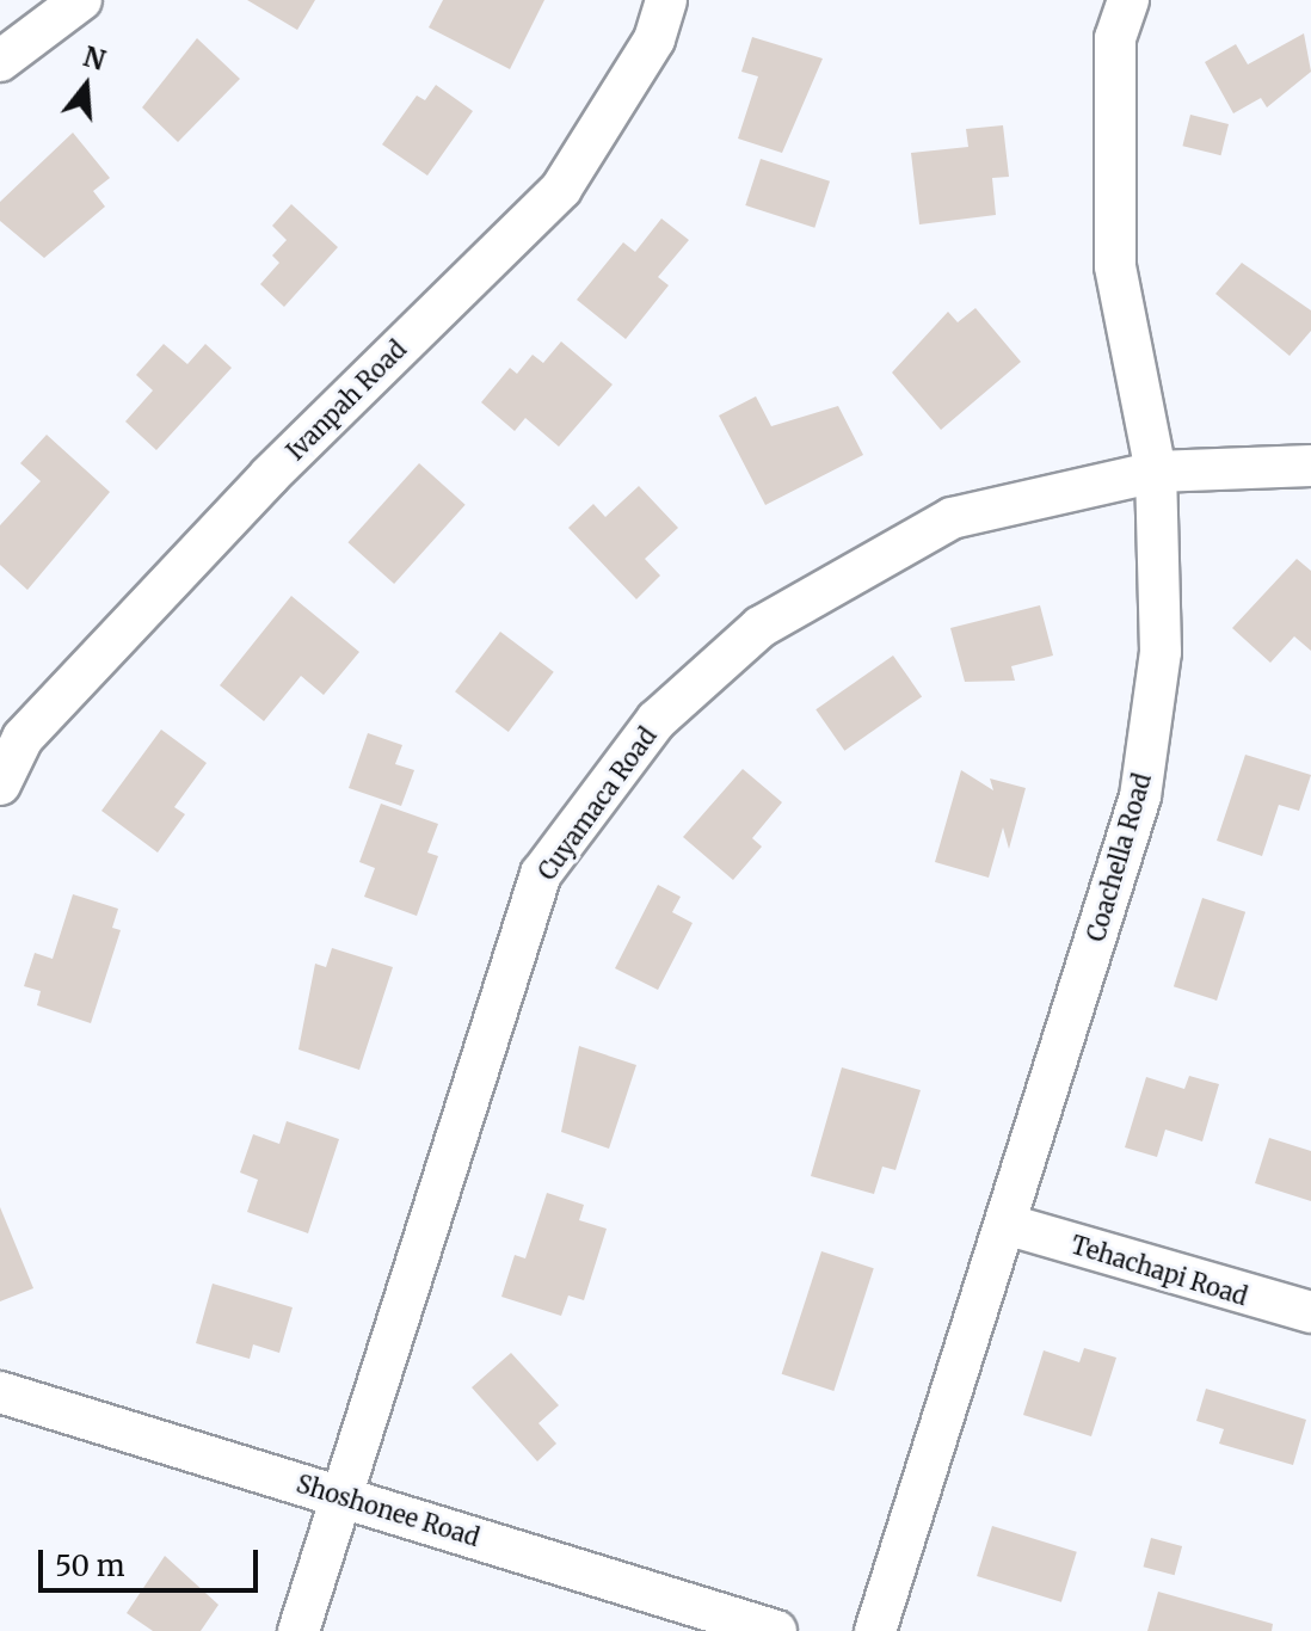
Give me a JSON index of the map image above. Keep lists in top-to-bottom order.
{
  "streets": {
    "street": [
      "Ivanpah Road",
      "Cuyamaca Road",
      "Coachella Road",
      "Tehachapi Road",
      "Shoshonee Road"
    ]
  },
  "crossings": [
    ["Cuyamaca Road", "Coachella Road"],
    ["Cuyamaca Road", "Shoshonee Road"],
    ["Coachella Road", "Tehachapi Road"]
  ],
  "scale_bar": "50 m",
  "north": "top"
}
